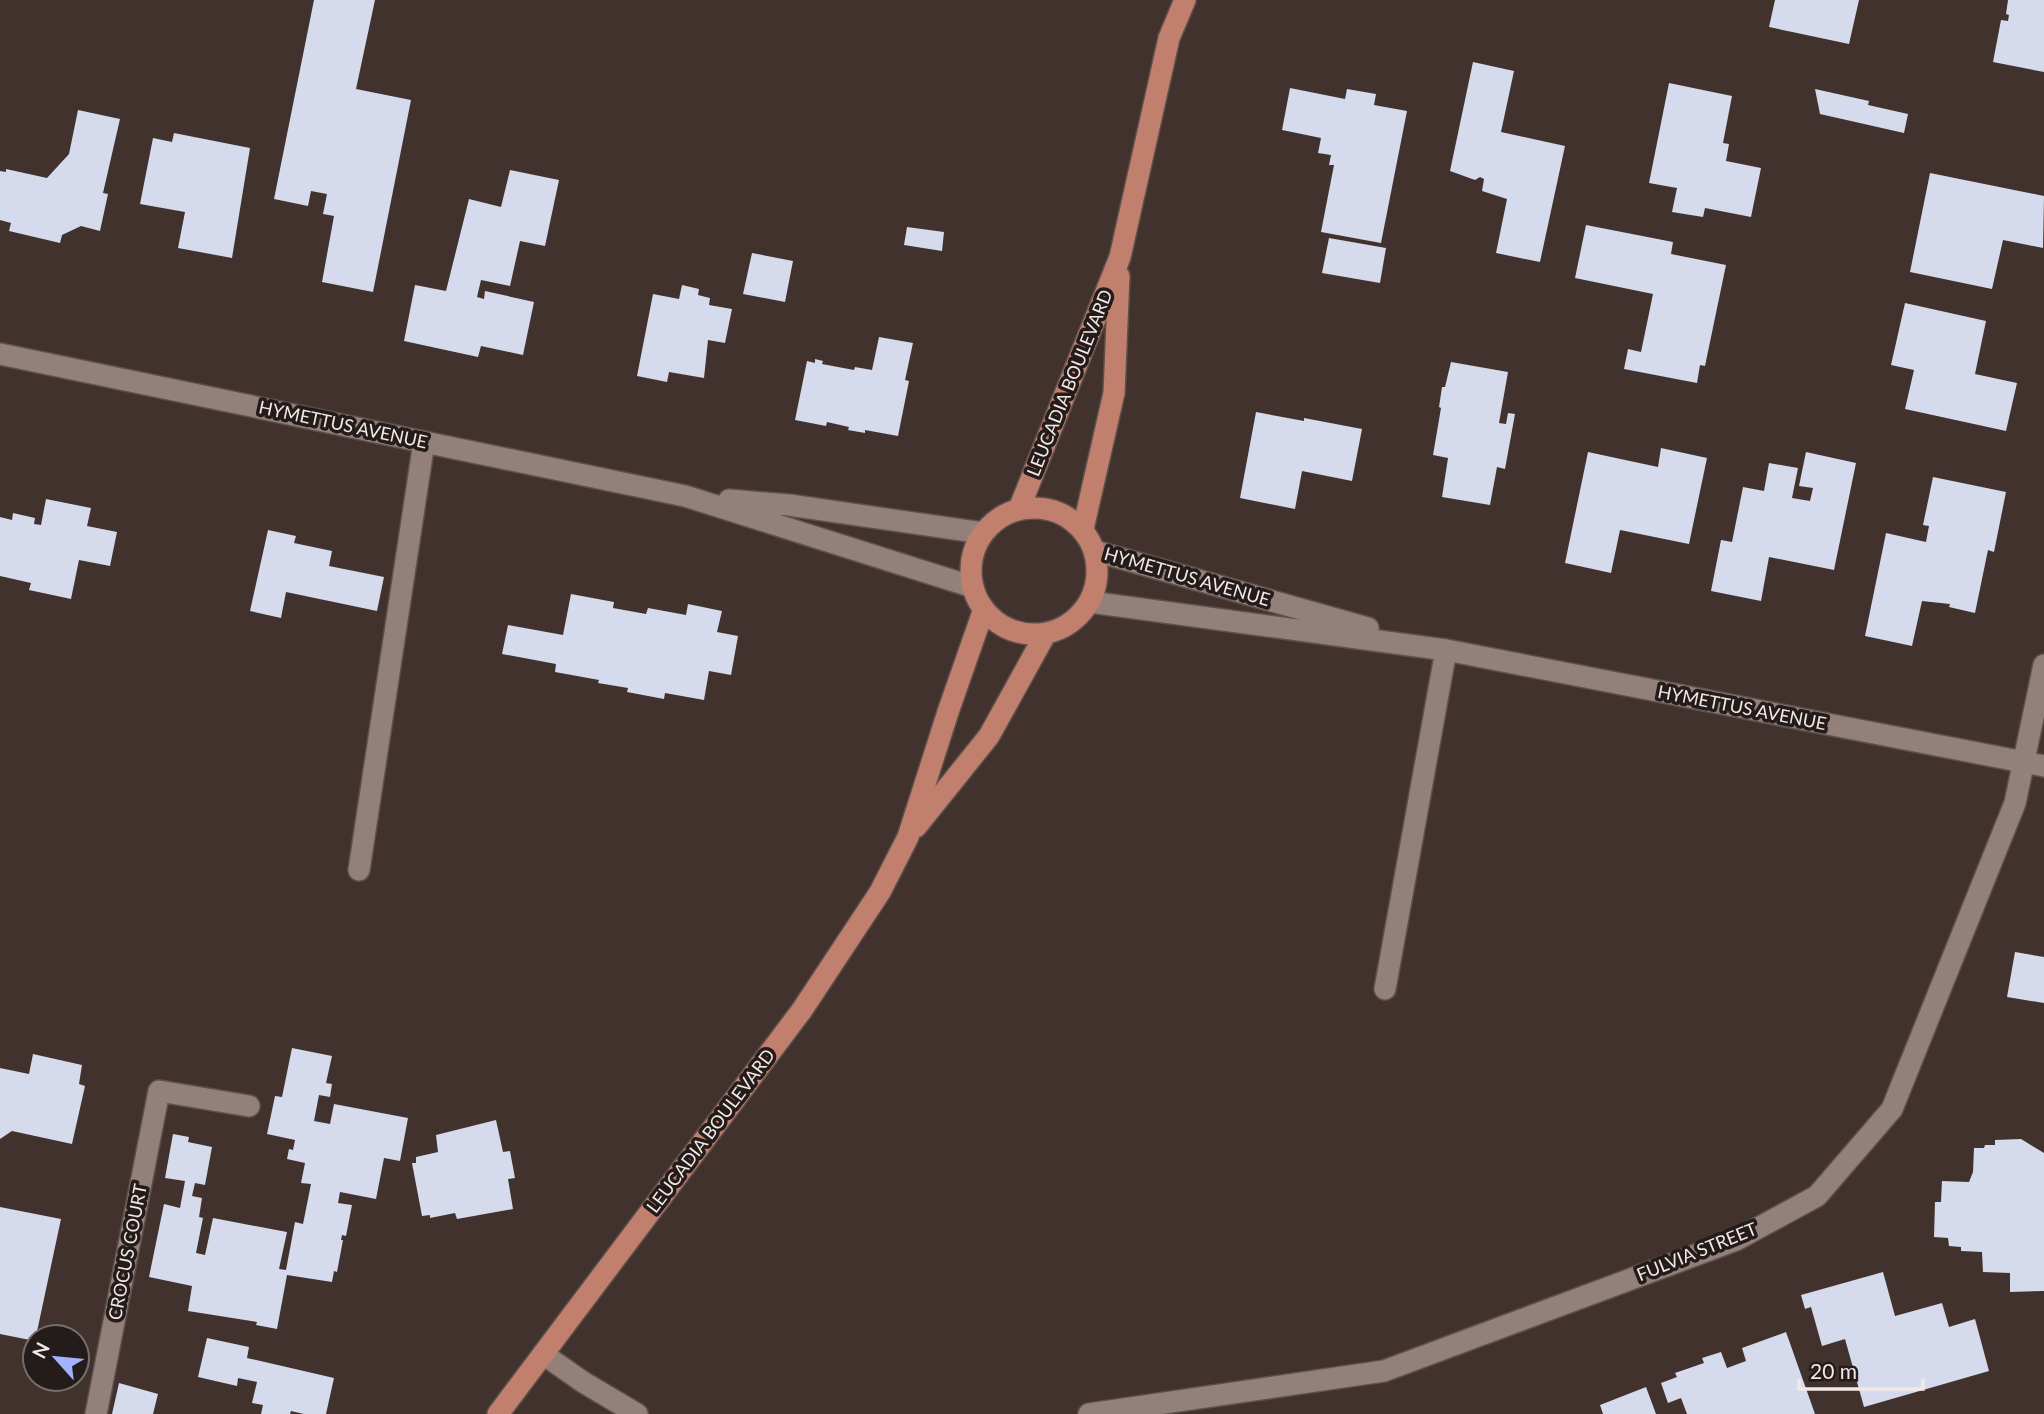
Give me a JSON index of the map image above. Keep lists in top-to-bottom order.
{
  "streets": {
    "main road": ["LEUCADIA BOULEVARD"],
    "street": ["HYMETTUS AVENUE", "CROCUS COURT", "FULVIA STREET"]
  },
  "crossings": [
    ["LEUCADIA BOULEVARD", "HYMETTUS AVENUE"],
    ["HYMETTUS AVENUE", "FULVIA STREET"]
  ],
  "scale_bar": "20 m",
  "north": "top left"
}
